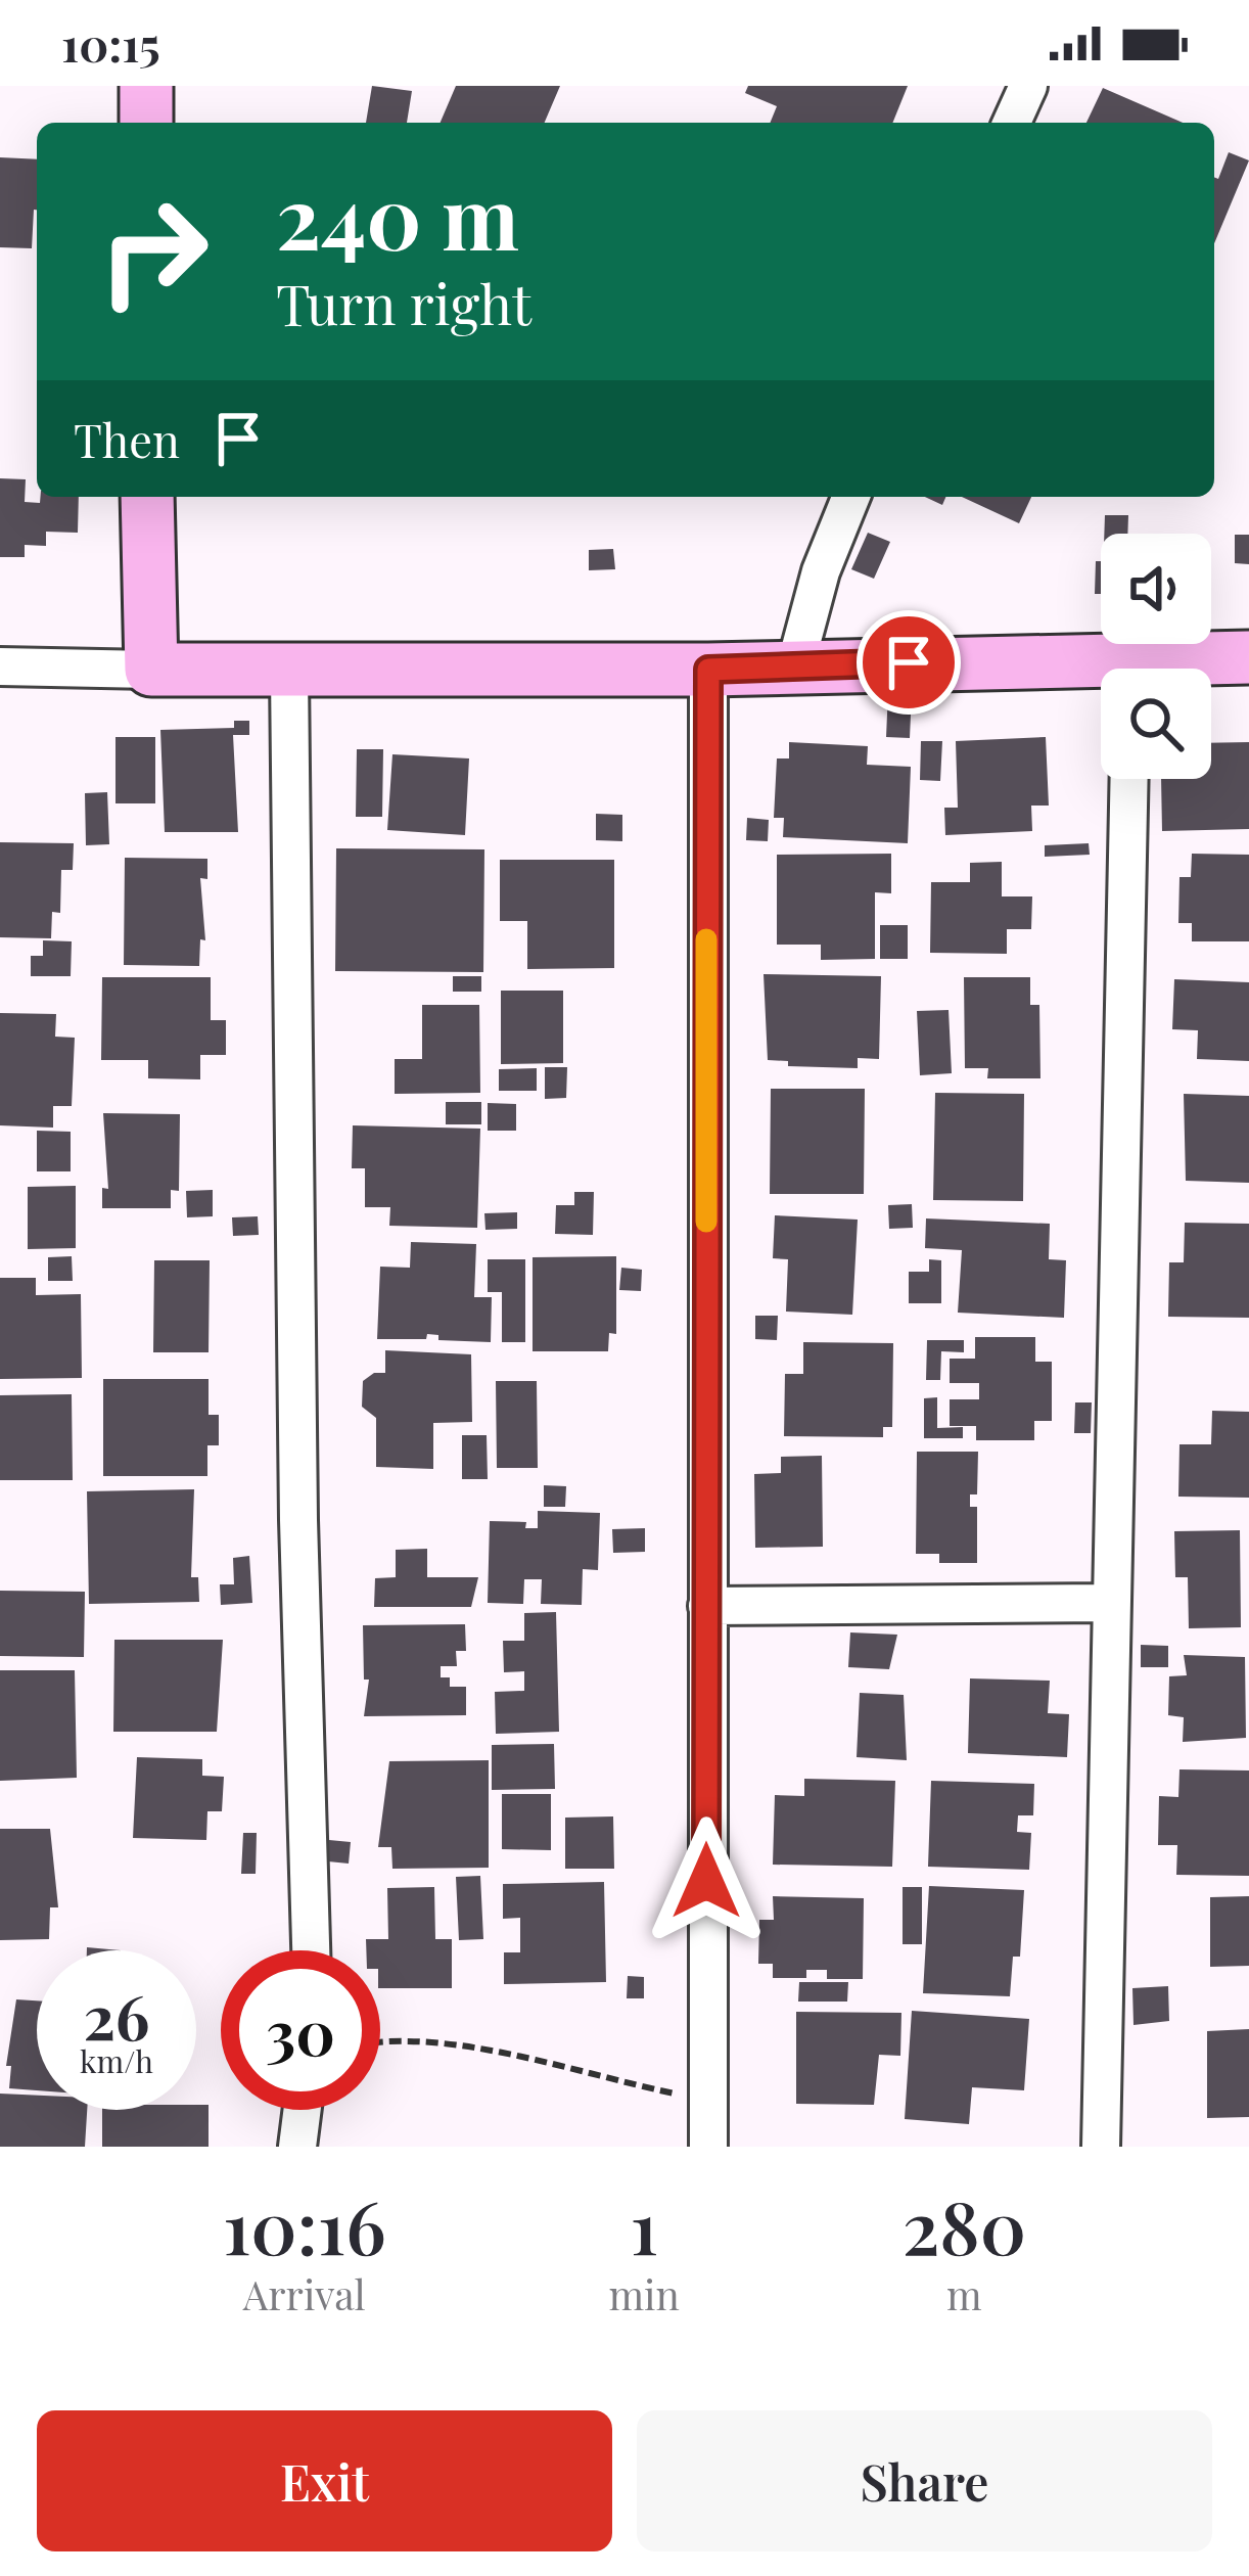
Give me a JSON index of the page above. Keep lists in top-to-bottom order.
{
  "page": {
    "status": "10:15",
    "turn": ["240 m", "Turn right"],
    "then": "Then",
    "speed": "26 km/h",
    "limit": "30",
    "eta": [
      "10:16",
      "Arrival",
      "1",
      "min",
      "280",
      "m"
    ],
    "buttons": ["Exit", "Share"]
  }
}
